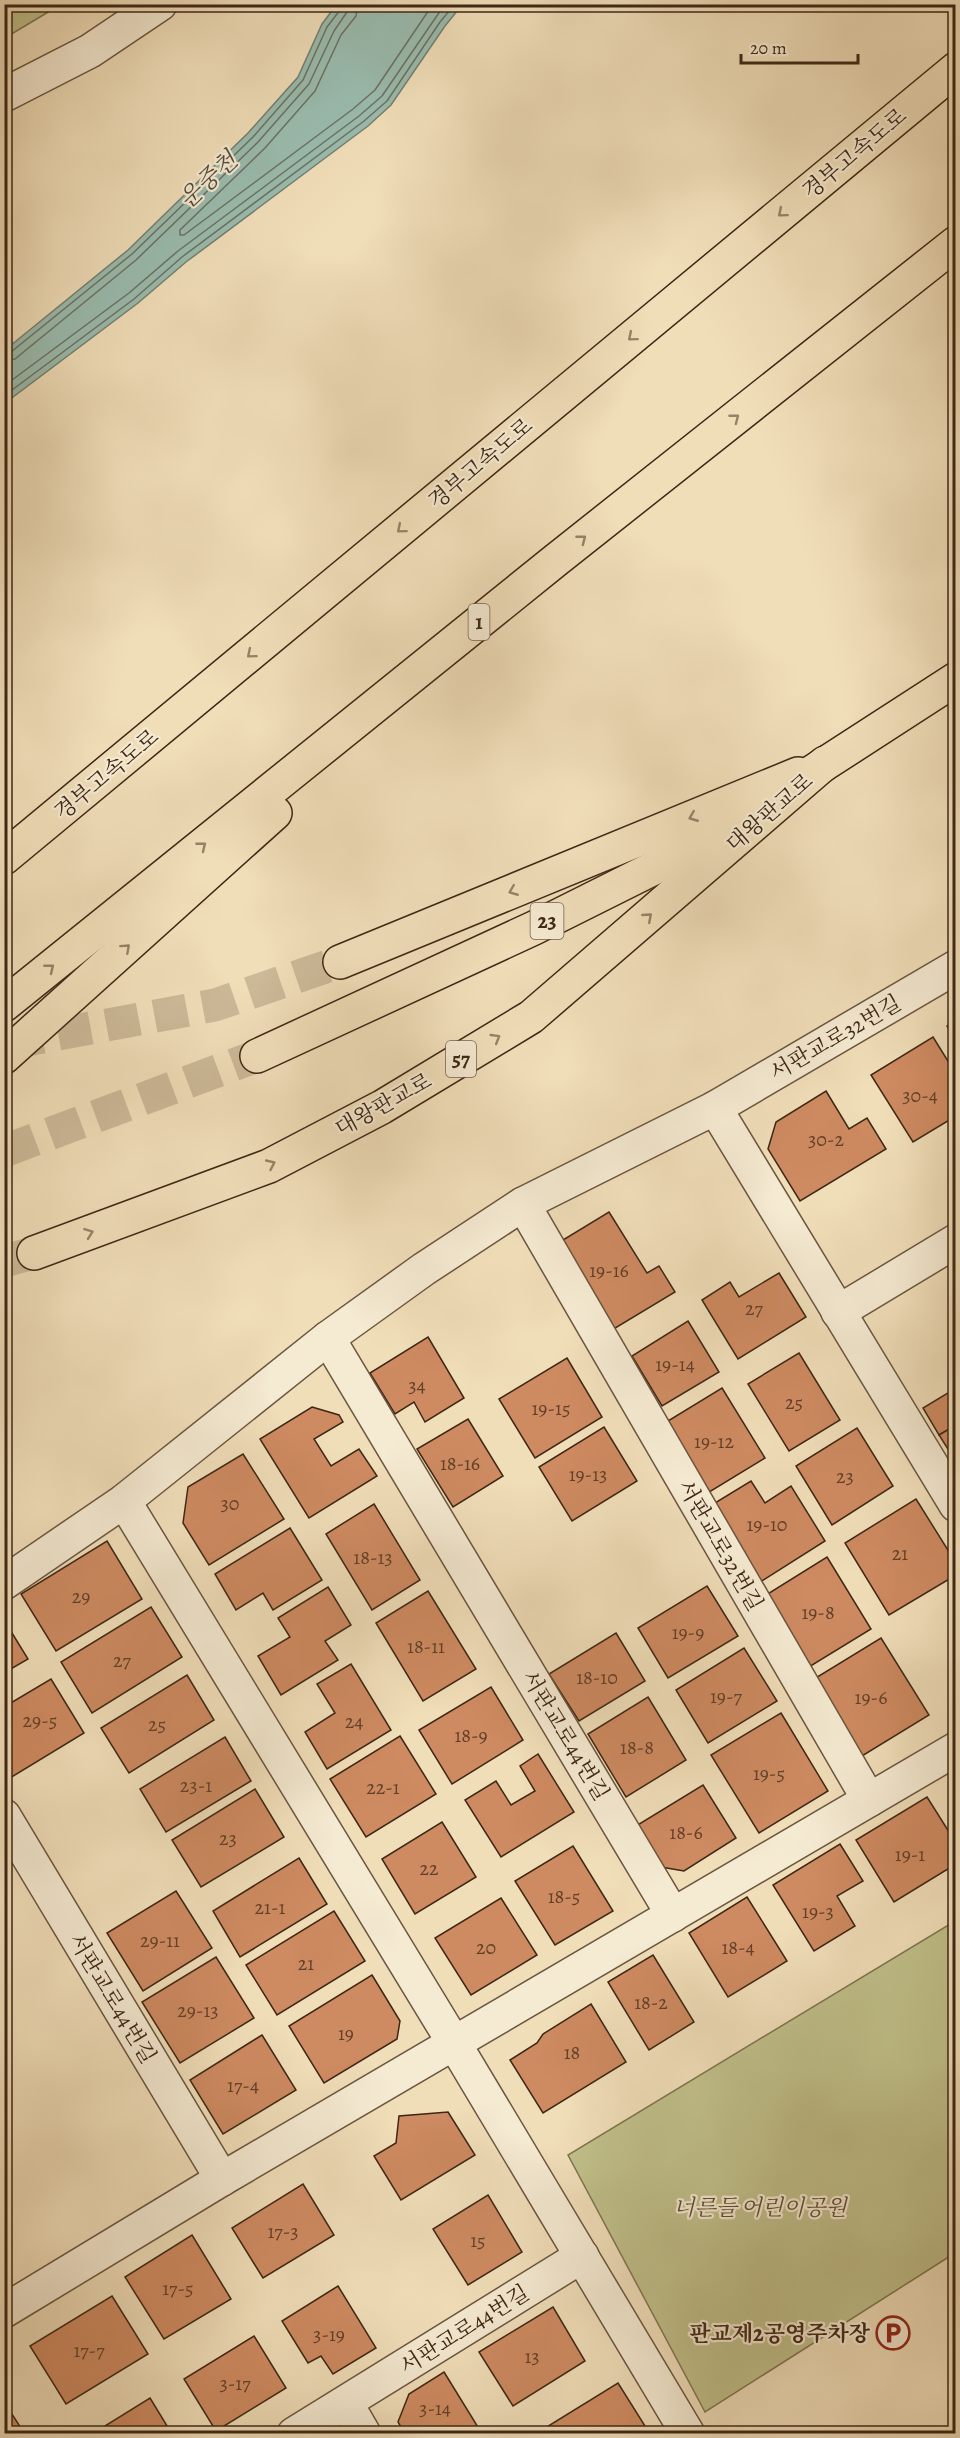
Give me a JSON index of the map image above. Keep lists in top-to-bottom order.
{
  "streets": {
    "main road": [
      "경부고속도로",
      "1",
      "대왕판교로",
      "23",
      "57"
    ],
    "street": ["서판교로32번길", "서판교로44번길"]
  },
  "crossings": [
    ["서판교로32번길", "서판교로44번길"]
  ],
  "water": ["운중천"],
  "parks": ["너른들 어린이공원"],
  "places": {
    "parking": ["판교제2공영주차장"]
  },
  "house_numbers": [
    "30-4",
    "30-2",
    "19-16",
    "27",
    "19-14",
    "34",
    "25",
    "19-15",
    "19-12",
    "18-16",
    "19-13",
    "23",
    "30",
    "19-10",
    "21",
    "18-13",
    "29",
    "19-8",
    "19-9",
    "18-11",
    "27",
    "18-10",
    "19-7",
    "19-6",
    "29-5",
    "24",
    "25",
    "18-9",
    "18-8",
    "19-5",
    "23-1",
    "22-1",
    "18-6",
    "23",
    "19-1",
    "22",
    "18-5",
    "21-1",
    "19-3",
    "29-11",
    "20",
    "18-4",
    "21",
    "18-2",
    "29-13",
    "19",
    "18",
    "17-4",
    "17-3",
    "15",
    "17-5",
    "3-19",
    "17-7",
    "13",
    "3-17",
    "3-14"
  ],
  "scale_bar": "20 m"
}
